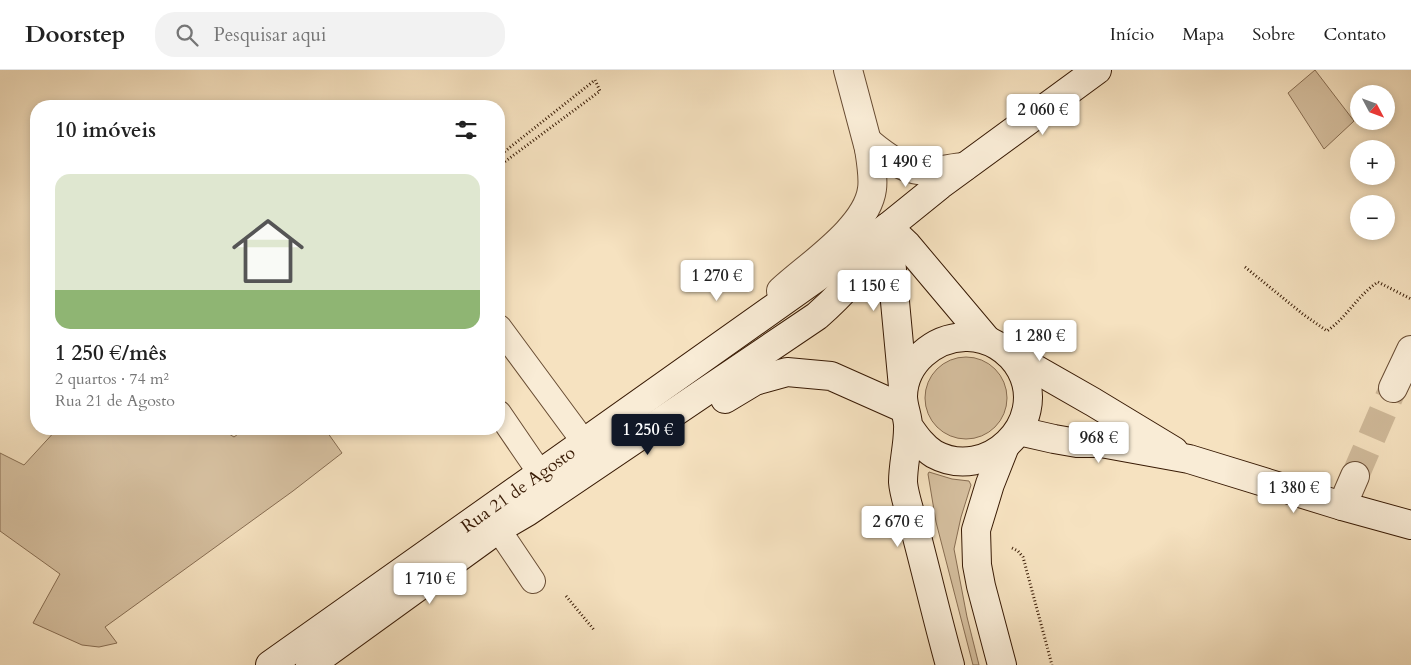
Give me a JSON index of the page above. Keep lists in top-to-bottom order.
{
  "streets": {
    "street": ["Rua 21 de Agosto"]
  },
  "north": "bottom right",
  "page": {
    "header": "Doorstep",
    "search": "Pesquisar aqui",
    "nav": [
      "Início",
      "Mapa",
      "Sobre",
      "Contato"
    ],
    "map_buttons": ["+", "−"],
    "price": [
      "2 060 €",
      "1 490 €",
      "1 270 €",
      "1 150 €",
      "1 280 €",
      "1 250 €",
      "968 €",
      "1 380 €",
      "2 670 €",
      "1 710 €"
    ],
    "heading": "10 imóveis",
    "list": [
      {
        "name": "1 250 €/mês",
        "note": "2 quartos · 74 m² · Rua 21 de Agosto"
      }
    ]
  }
}
